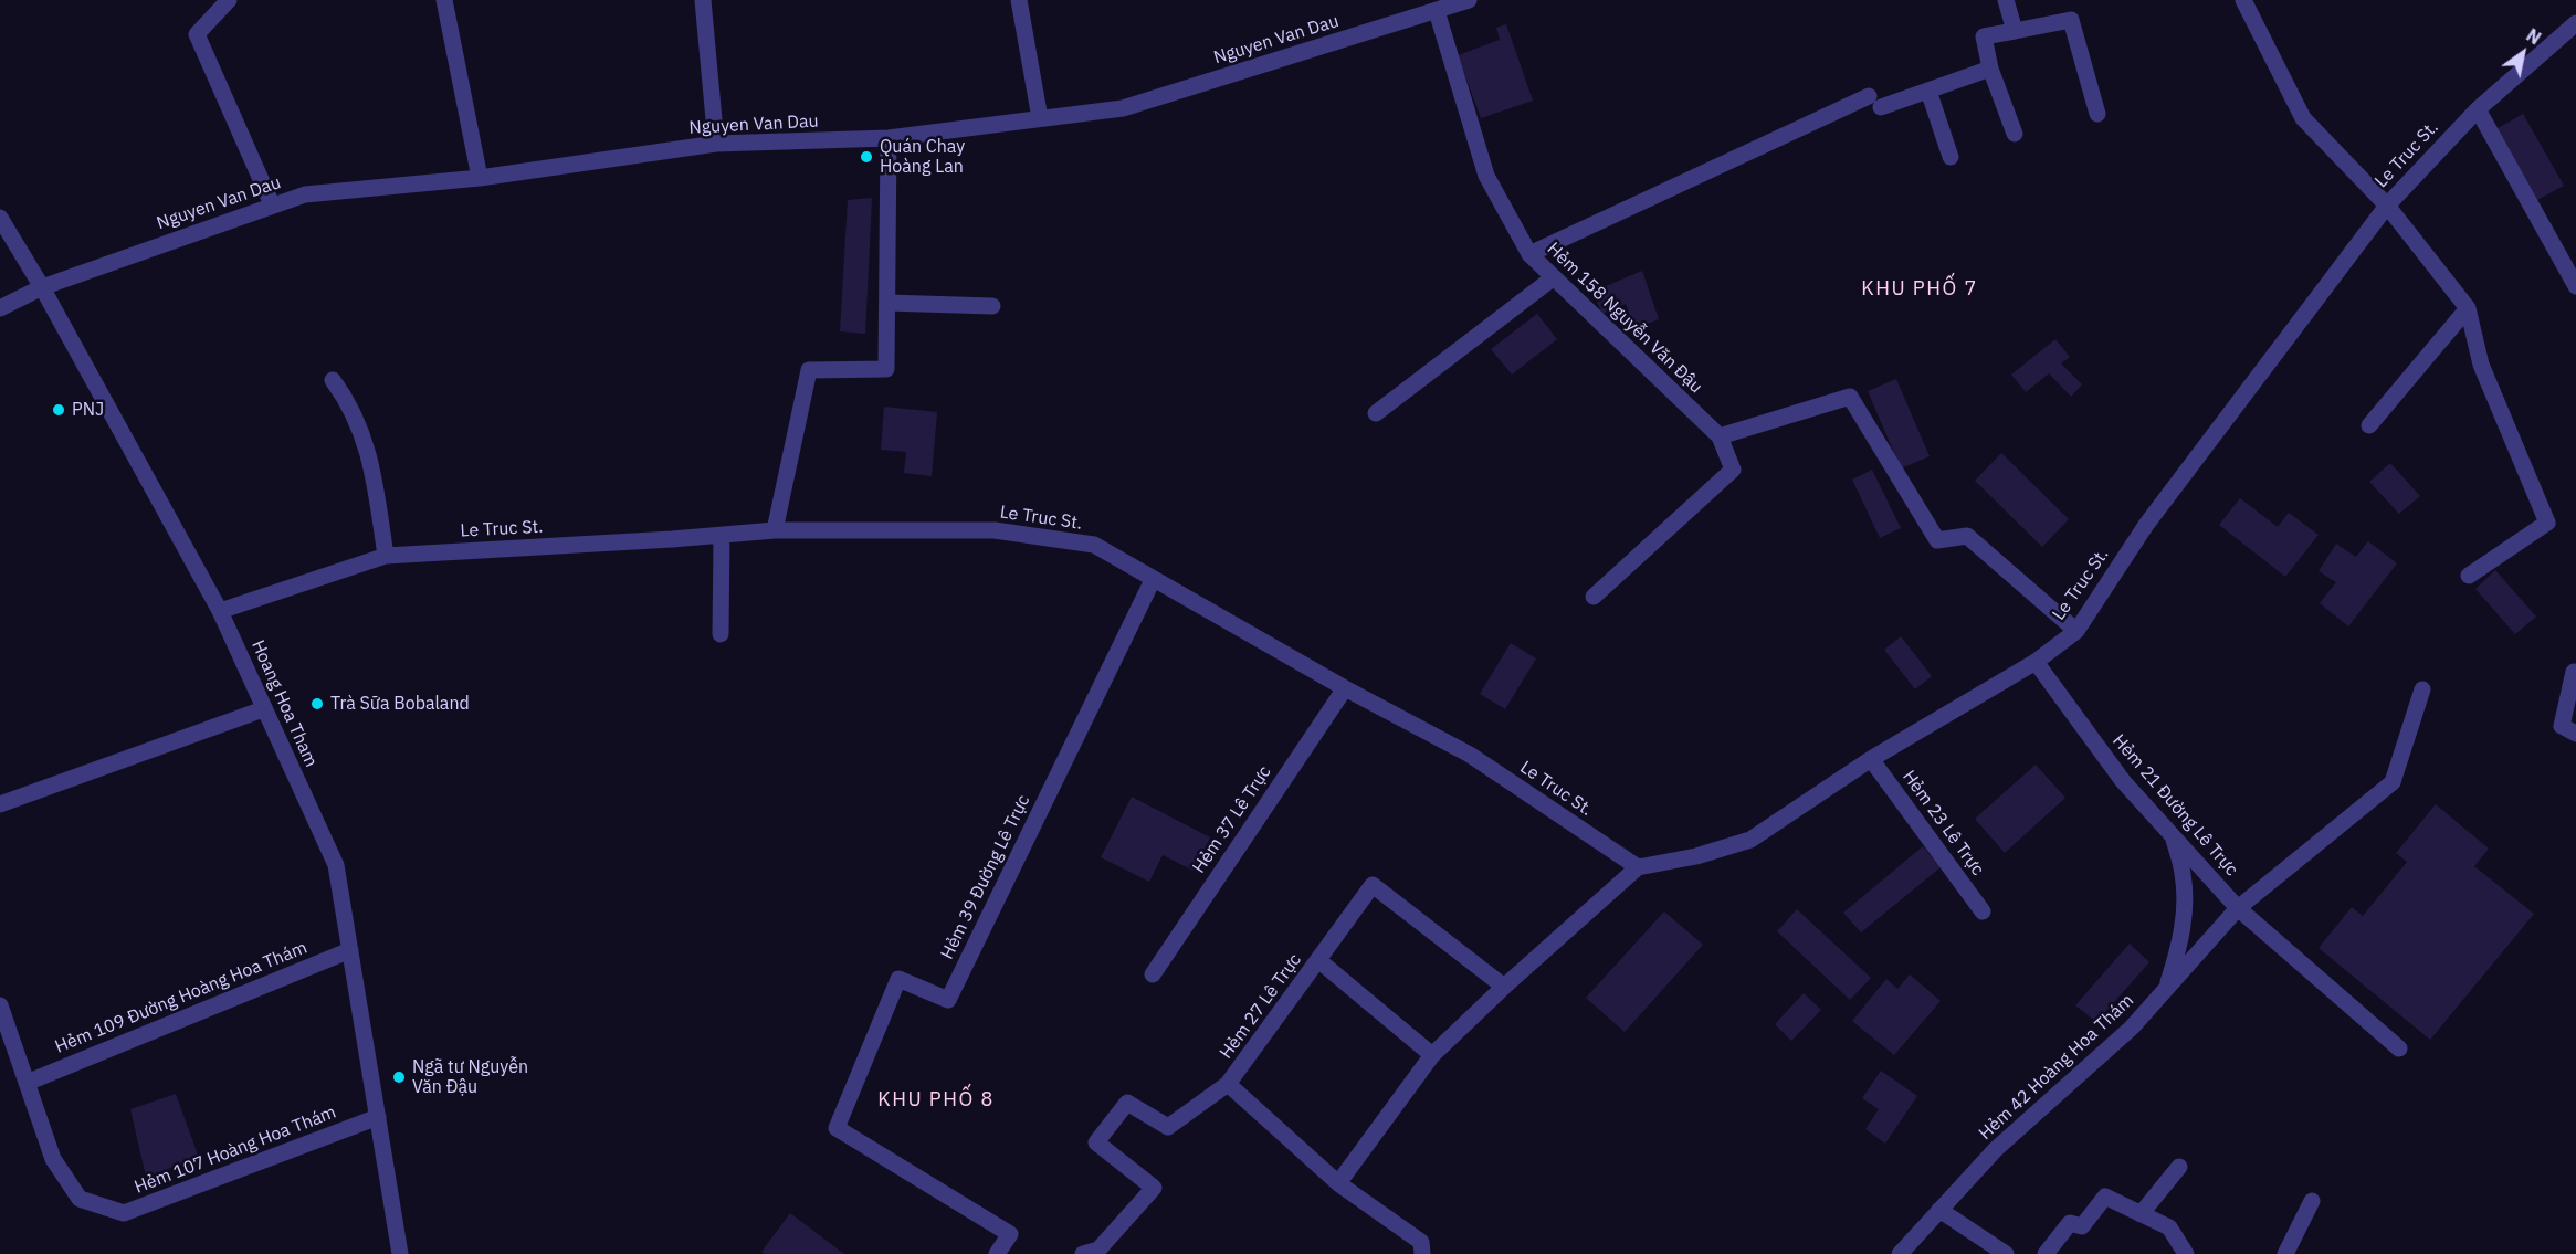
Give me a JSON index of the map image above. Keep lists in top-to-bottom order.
{
  "streets": {
    "street": [
      "Nguyen Van Dau",
      "Le Truc St.",
      "Hẻm 158 Nguyễn Văn Đậu",
      "Hoang Hoa Tham",
      "Hẻm 21 Đường Lê Trực",
      "Hẻm 37 Lê Trực",
      "Hẻm 23 Lê Trực",
      "Hẻm 39 Đường Lê Trực",
      "Hẻm 109 Đường Hoàng Hoa Thám",
      "Hẻm 27 Lê Trực",
      "Hẻm 42 Hoàng Hoa Thám",
      "Hẻm 107 Hoàng Hoa Thám"
    ]
  },
  "crossings": [
    ["Nguyen Van Dau", "Hẻm 158 Nguyễn Văn Đậu"],
    ["Nguyen Van Dau", "Hoang Hoa Tham"],
    ["Le Truc St.", "Hoang Hoa Tham"],
    ["Le Truc St.", "Hẻm 21 Đường Lê Trực"],
    ["Le Truc St.", "Hẻm 37 Lê Trực"],
    ["Le Truc St.", "Hẻm 23 Lê Trực"],
    ["Le Truc St.", "Hẻm 39 Đường Lê Trực"],
    ["Hoang Hoa Tham", "Hẻm 109 Đường Hoàng Hoa Thám"],
    ["Hoang Hoa Tham", "Hẻm 107 Hoàng Hoa Thám"],
    ["Hẻm 21 Đường Lê Trực", "Hẻm 42 Hoàng Hoa Thám"],
    ["Hẻm 109 Đường Hoàng Hoa Thám", "Hẻm 107 Hoàng Hoa Thám"]
  ],
  "districts": ["KHU PHỐ 7", "KHU PHỐ 8"],
  "places": [
    "Quán Chay Hoàng Lan",
    "PNJ",
    "Trà Sữa Bobaland",
    "Ngã tư Nguyễn Văn Đậu"
  ],
  "north": "top right"
}
